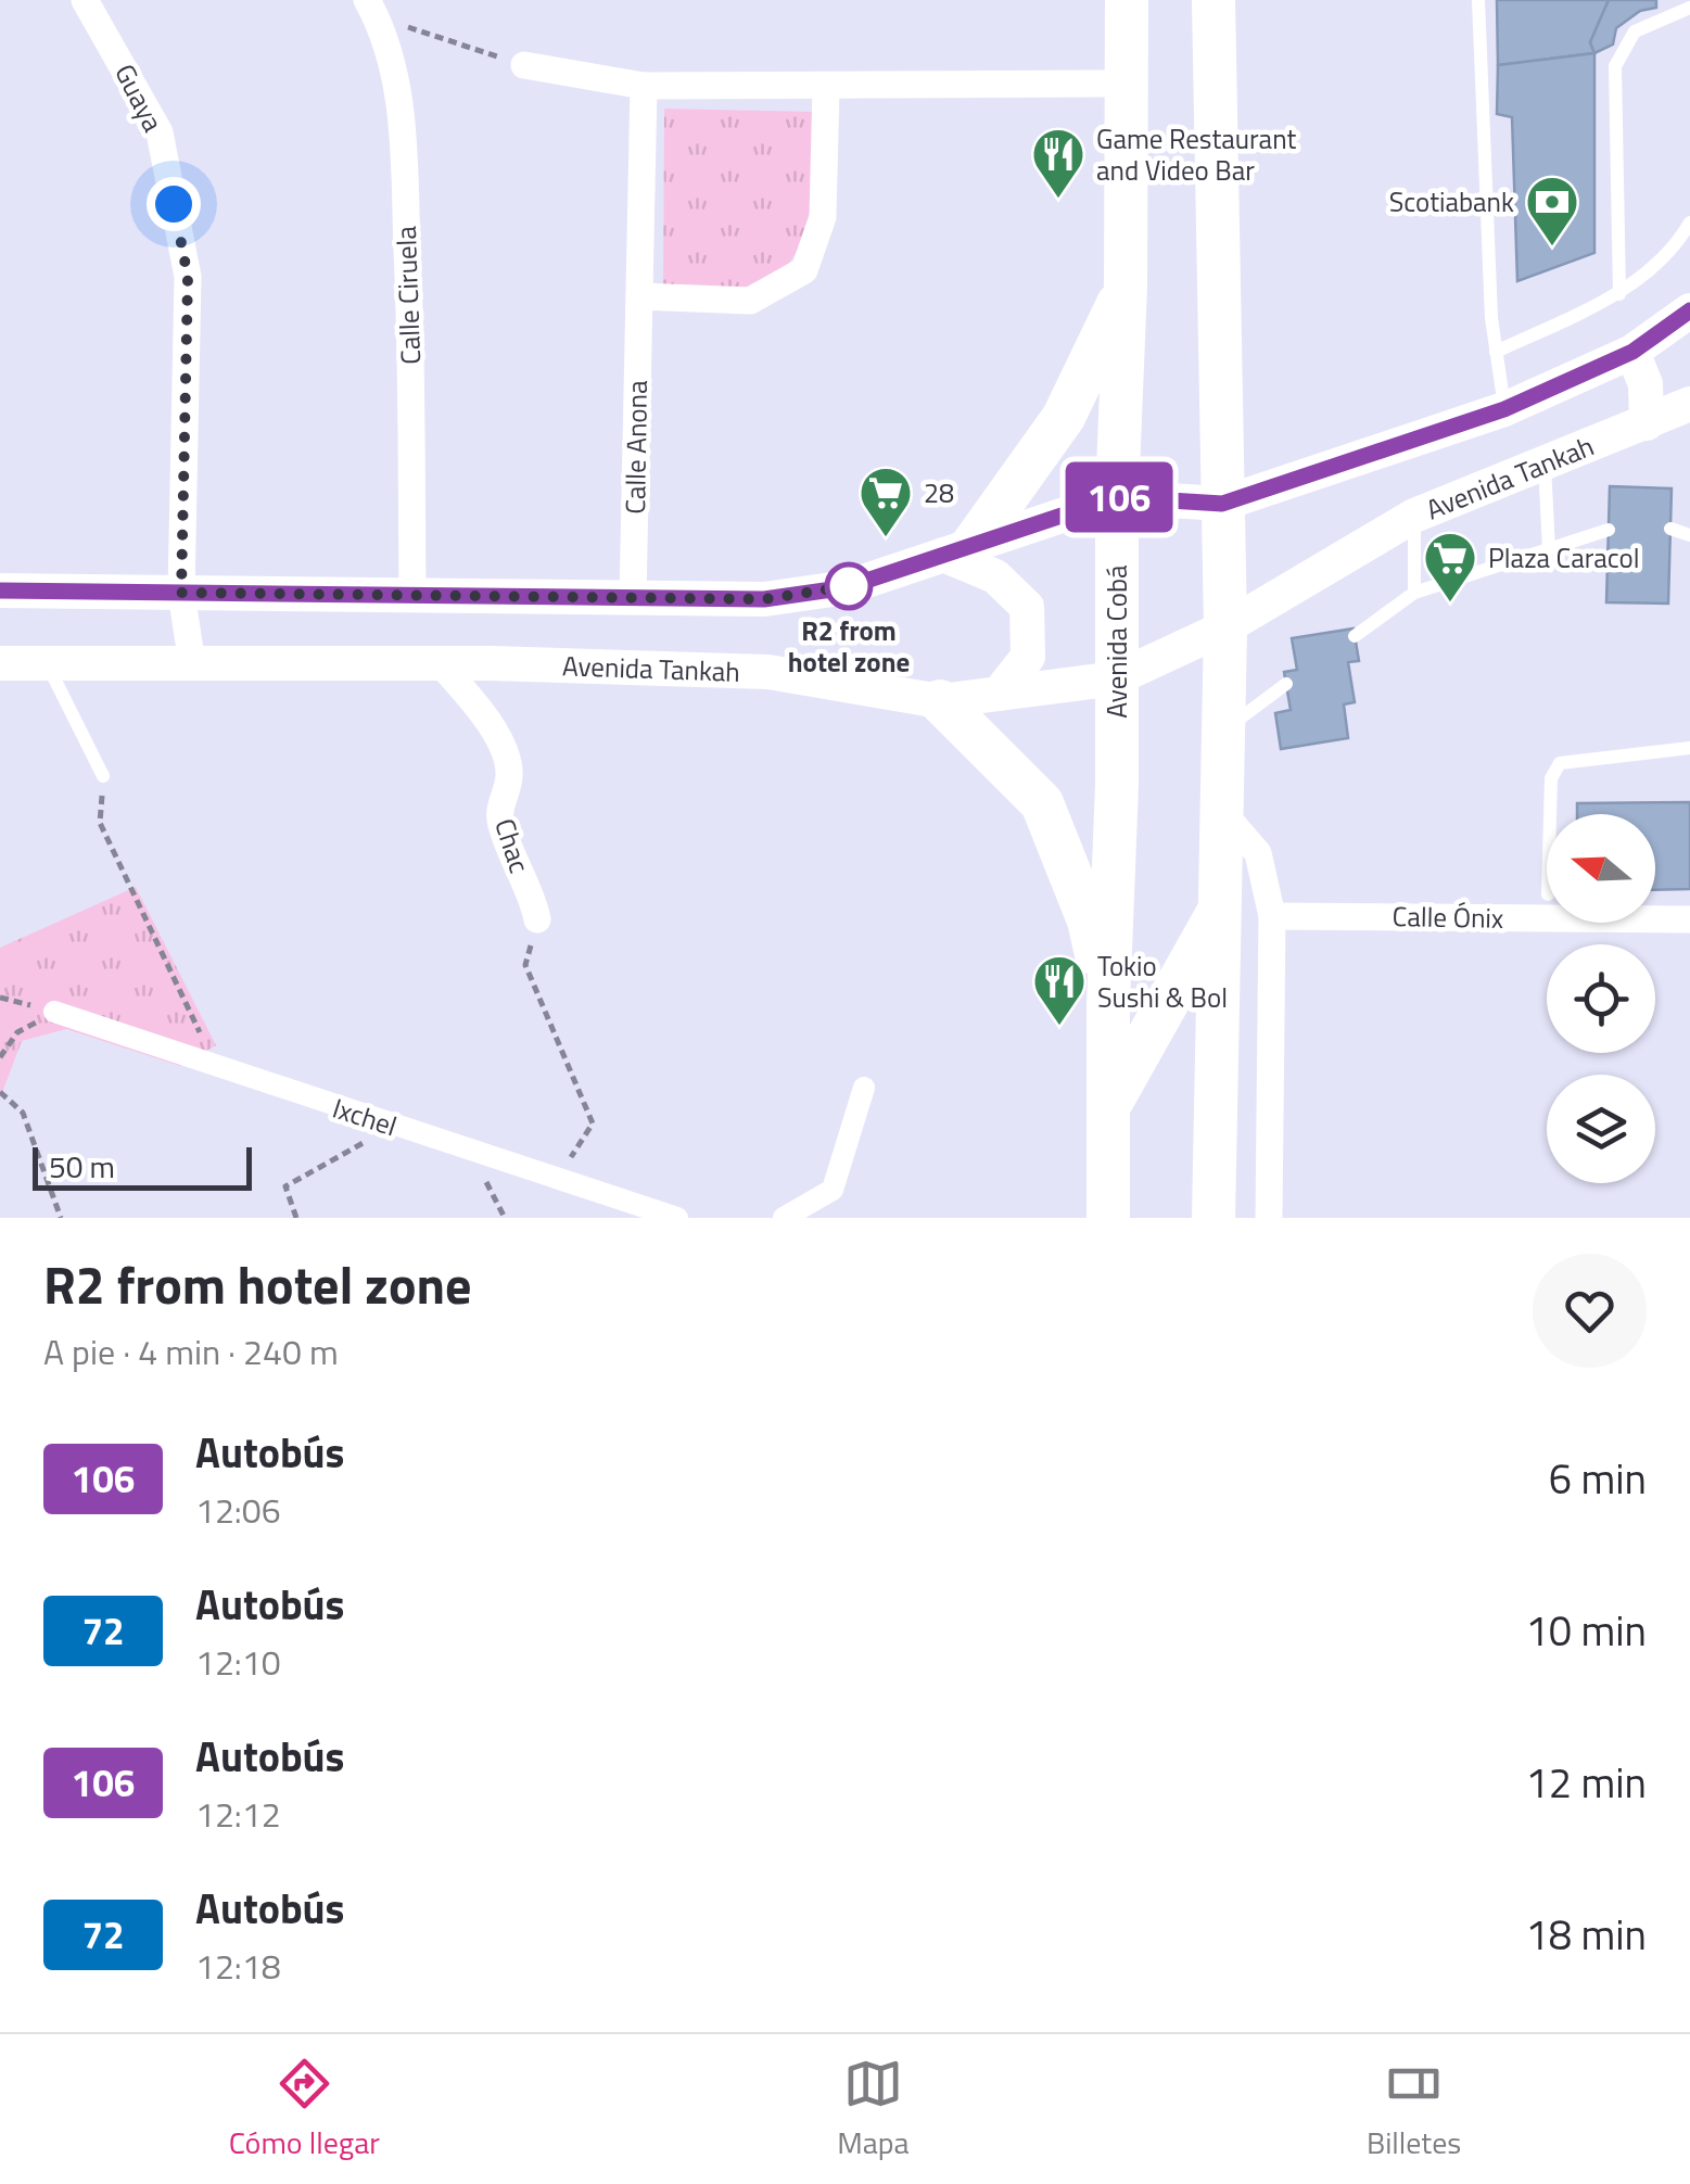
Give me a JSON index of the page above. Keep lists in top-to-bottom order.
{
  "streets": {
    "main road": ["Avenida Cobá"],
    "street": [
      "Guaya",
      "Calle Ciruela",
      "Calle Anona",
      "Avenida Tankah",
      "Chac",
      "Calle Ónix",
      "Ixchel"
    ]
  },
  "crossings": [
    ["Guaya", "Avenida Tankah"],
    ["Avenida Tankah", "Avenida Cobá"],
    ["Avenida Tankah", "Chac"]
  ],
  "places": {
    "restaurant": ["Game Restaurant and Video Bar", "Tokio Sushi & Bol"],
    "bank": ["Scotiabank"],
    "supermarket": ["28", "Plaza Caracol"],
    "other": ["R2 from hotel zone"]
  },
  "lines": ["bus line 106"],
  "scale_bar": "50 m",
  "north": "left",
  "page": {
    "on_map": "106",
    "scale": "50 m",
    "heading": ["R2 from hotel zone", "A pie · 4 min · 240 m"],
    "list": [
      {
        "mark": "106",
        "name": "Autobús",
        "note": "12:06",
        "value": "6 min"
      },
      {
        "mark": "72",
        "name": "Autobús",
        "note": "12:10",
        "value": "10 min"
      },
      {
        "mark": "106",
        "name": "Autobús",
        "note": "12:12",
        "value": "12 min"
      },
      {
        "mark": "72",
        "name": "Autobús",
        "note": "12:18",
        "value": "18 min"
      }
    ],
    "tabs": ["Cómo llegar", "Mapa", "Billetes"]
  }
}
